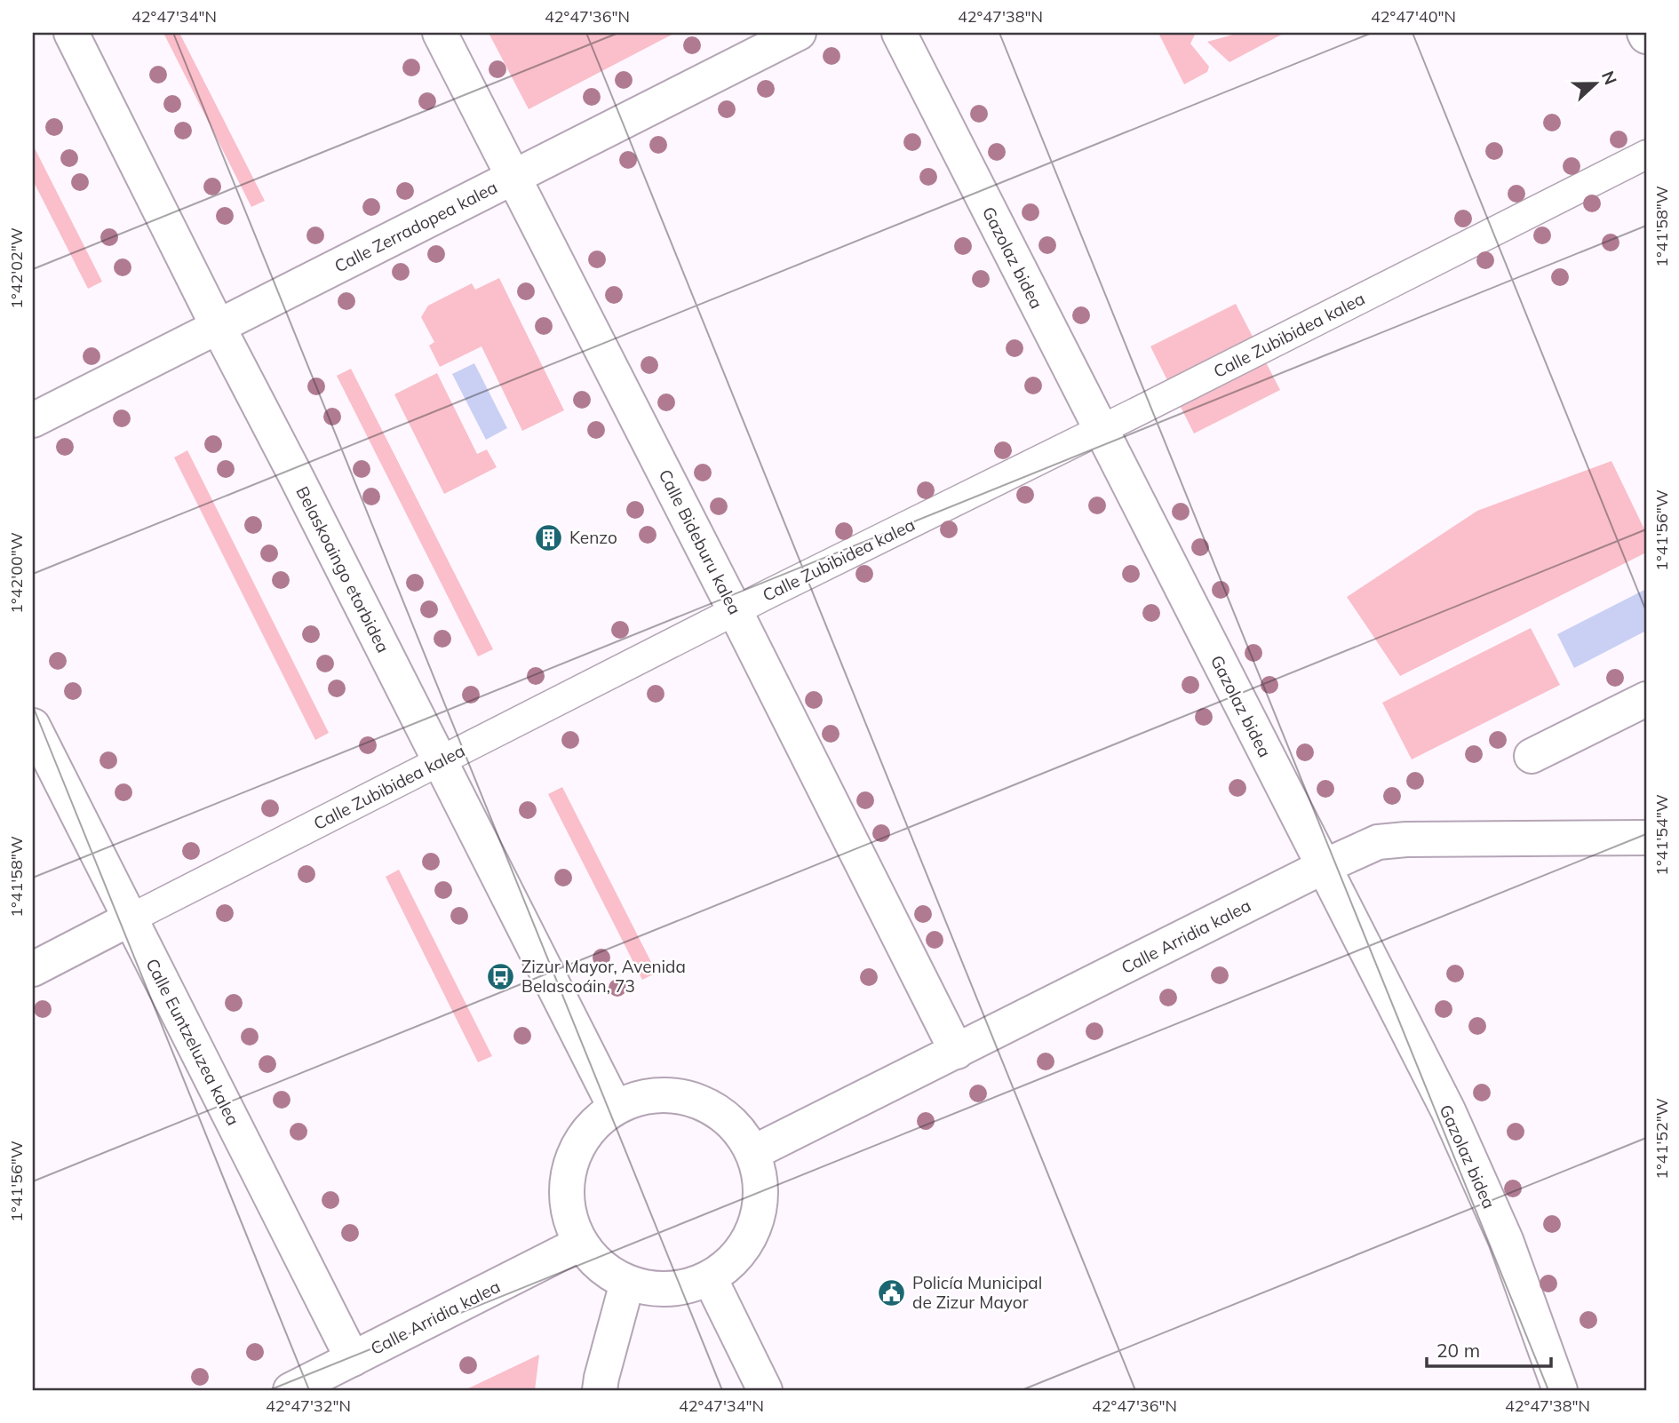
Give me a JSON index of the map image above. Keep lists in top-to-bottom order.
{
  "streets": {
    "street": [
      "Calle Zerradopea kalea",
      "Gazolaz bidea",
      "Calle Zubibidea kalea",
      "Calle Bideburu kalea",
      "Belaskoaingo etorbidea",
      "Calle Arridia kalea",
      "Calle Euntzeluzea kalea"
    ]
  },
  "crossings": [
    ["Calle Zerradopea kalea", "Calle Bideburu kalea"],
    ["Calle Zerradopea kalea", "Belaskoaingo etorbidea"],
    ["Gazolaz bidea", "Calle Zubibidea kalea"],
    ["Gazolaz bidea", "Calle Arridia kalea"],
    ["Calle Zubibidea kalea", "Calle Bideburu kalea"],
    ["Calle Zubibidea kalea", "Belaskoaingo etorbidea"],
    ["Calle Zubibidea kalea", "Calle Euntzeluzea kalea"],
    ["Calle Bideburu kalea", "Calle Arridia kalea"],
    ["Belaskoaingo etorbidea", "Calle Arridia kalea"],
    ["Calle Arridia kalea", "Calle Euntzeluzea kalea"]
  ],
  "places": {
    "building": ["Kenzo"],
    "bus stop": ["Zizur Mayor, Avenida Belascoáin, 73"],
    "public building": ["Policía Municipal de Zizur Mayor"]
  },
  "scale_bar": "20 m",
  "north": "right",
  "coordinates": [
    "42°47'34\"N",
    "42°47'36\"N",
    "42°47'38\"N",
    "42°47'40\"N",
    "1°41'58\"W",
    "1°42'02\"W",
    "1°41'56\"W",
    "1°42'00\"W",
    "1°41'54\"W",
    "1°41'52\"W",
    "42°47'32\"N"
  ]
}
